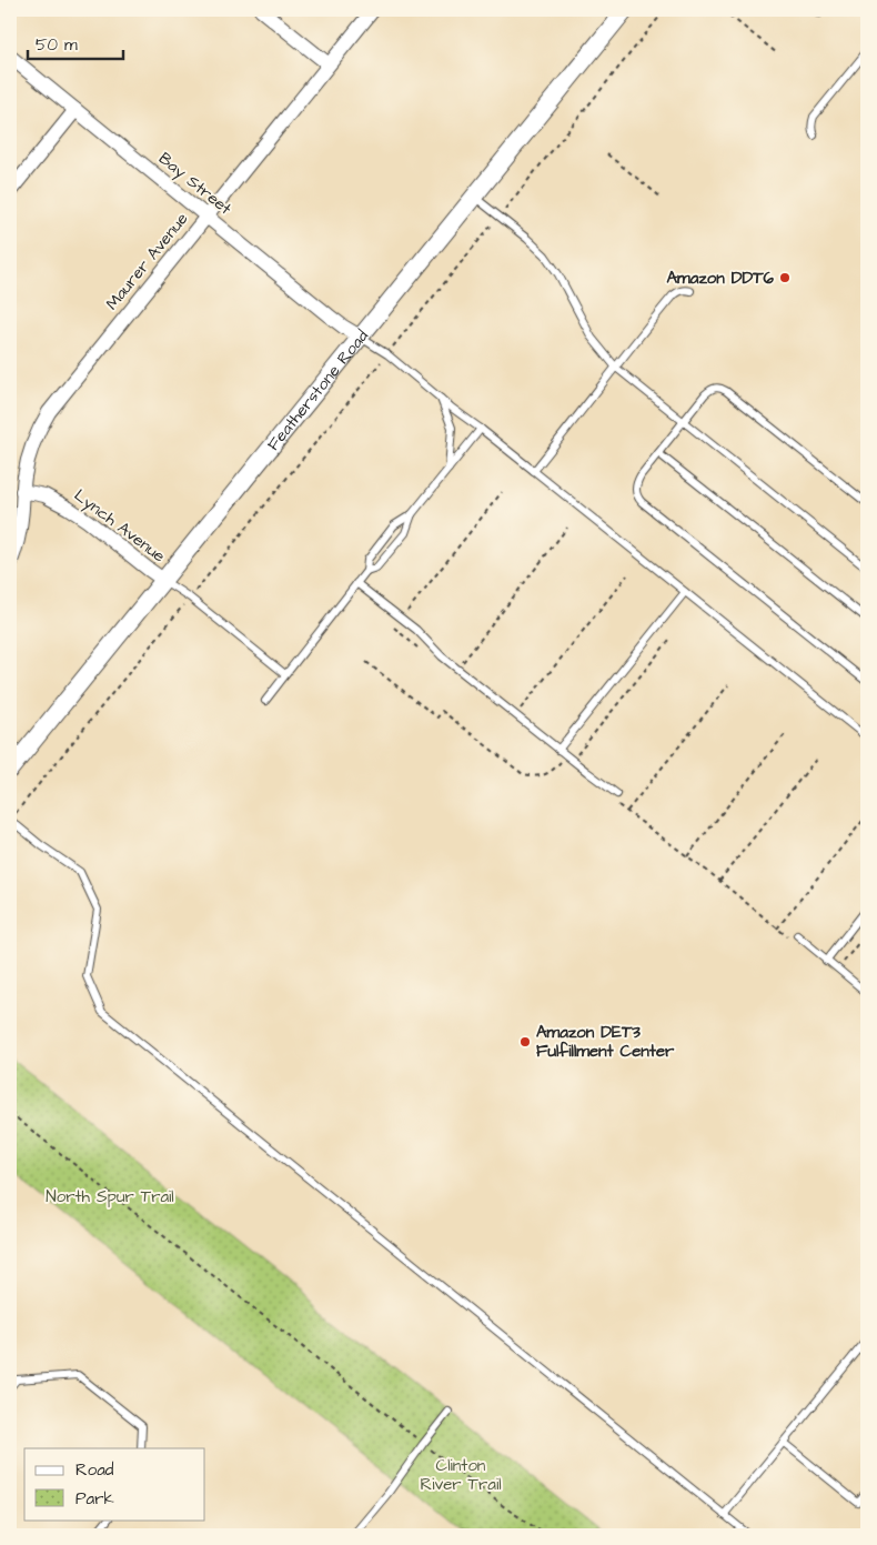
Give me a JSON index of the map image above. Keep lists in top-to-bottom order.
{
  "streets": {
    "street": [
      "Bay Street",
      "Maurer Avenue",
      "Featherstone Road",
      "Lynch Avenue"
    ]
  },
  "crossings": [
    ["Bay Street", "Maurer Avenue"],
    ["Bay Street", "Featherstone Road"],
    ["Maurer Avenue", "Lynch Avenue"],
    ["Featherstone Road", "Lynch Avenue"]
  ],
  "parks": ["North Spur Trail", "Clinton River Trail"],
  "places": ["Amazon DDT6", "Amazon DET3 Fulfillment Center"],
  "legend": ["Road", "Park"],
  "scale_bar": "50 m"
}
